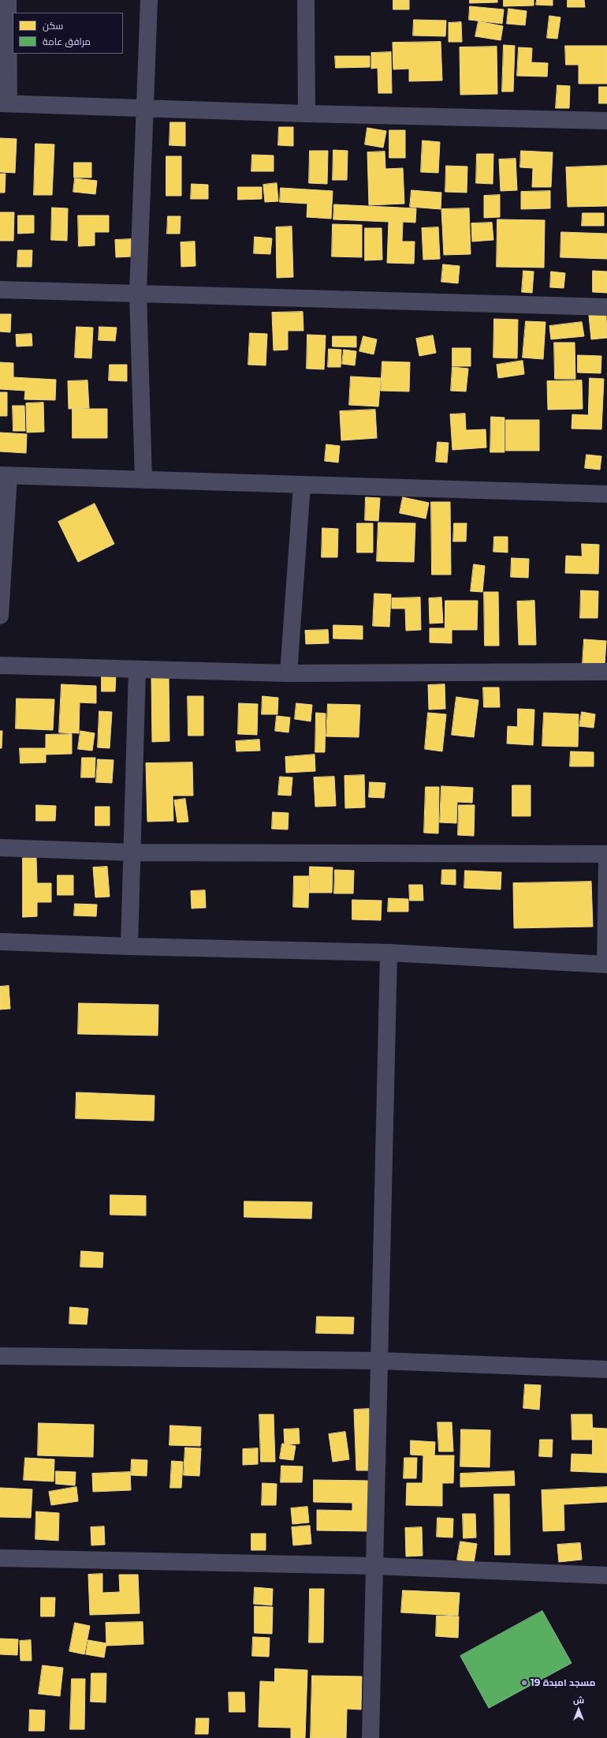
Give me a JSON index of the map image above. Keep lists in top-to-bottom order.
{
  "places": ["مسجد امبدة 19"],
  "legend": ["سكن", "مرافق عامة"],
  "north": "top"
}
